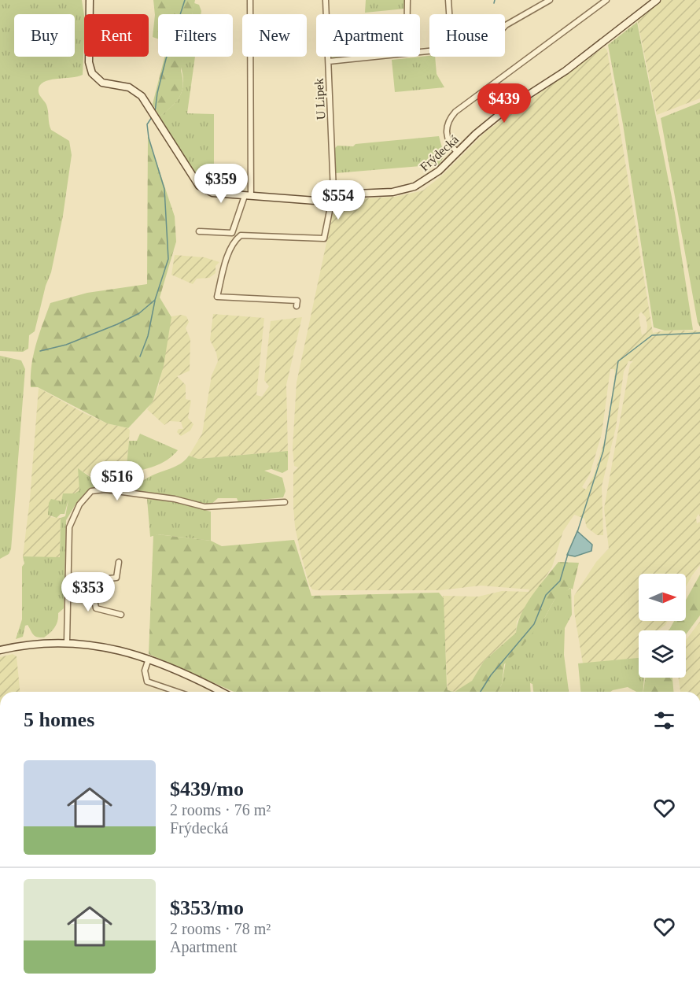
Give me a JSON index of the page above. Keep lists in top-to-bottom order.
{
  "streets": {
    "street": ["U Lipek", "Frýdecká"]
  },
  "crossings": [
    ["U Lipek", "Frýdecká"]
  ],
  "north": "right",
  "page": {
    "chip": [
      "Buy",
      "Rent",
      "Filters",
      "New",
      "Apartment",
      "House"
    ],
    "price": [
      "$439",
      "$359",
      "$554",
      "$516",
      "$353"
    ],
    "heading": "5 homes",
    "list": [
      {
        "name": "$439/mo",
        "note": "2 rooms · 76 m² · Frýdecká"
      },
      {
        "name": "$353/mo",
        "note": "2 rooms · 78 m² · Apartment"
      }
    ]
  }
}
